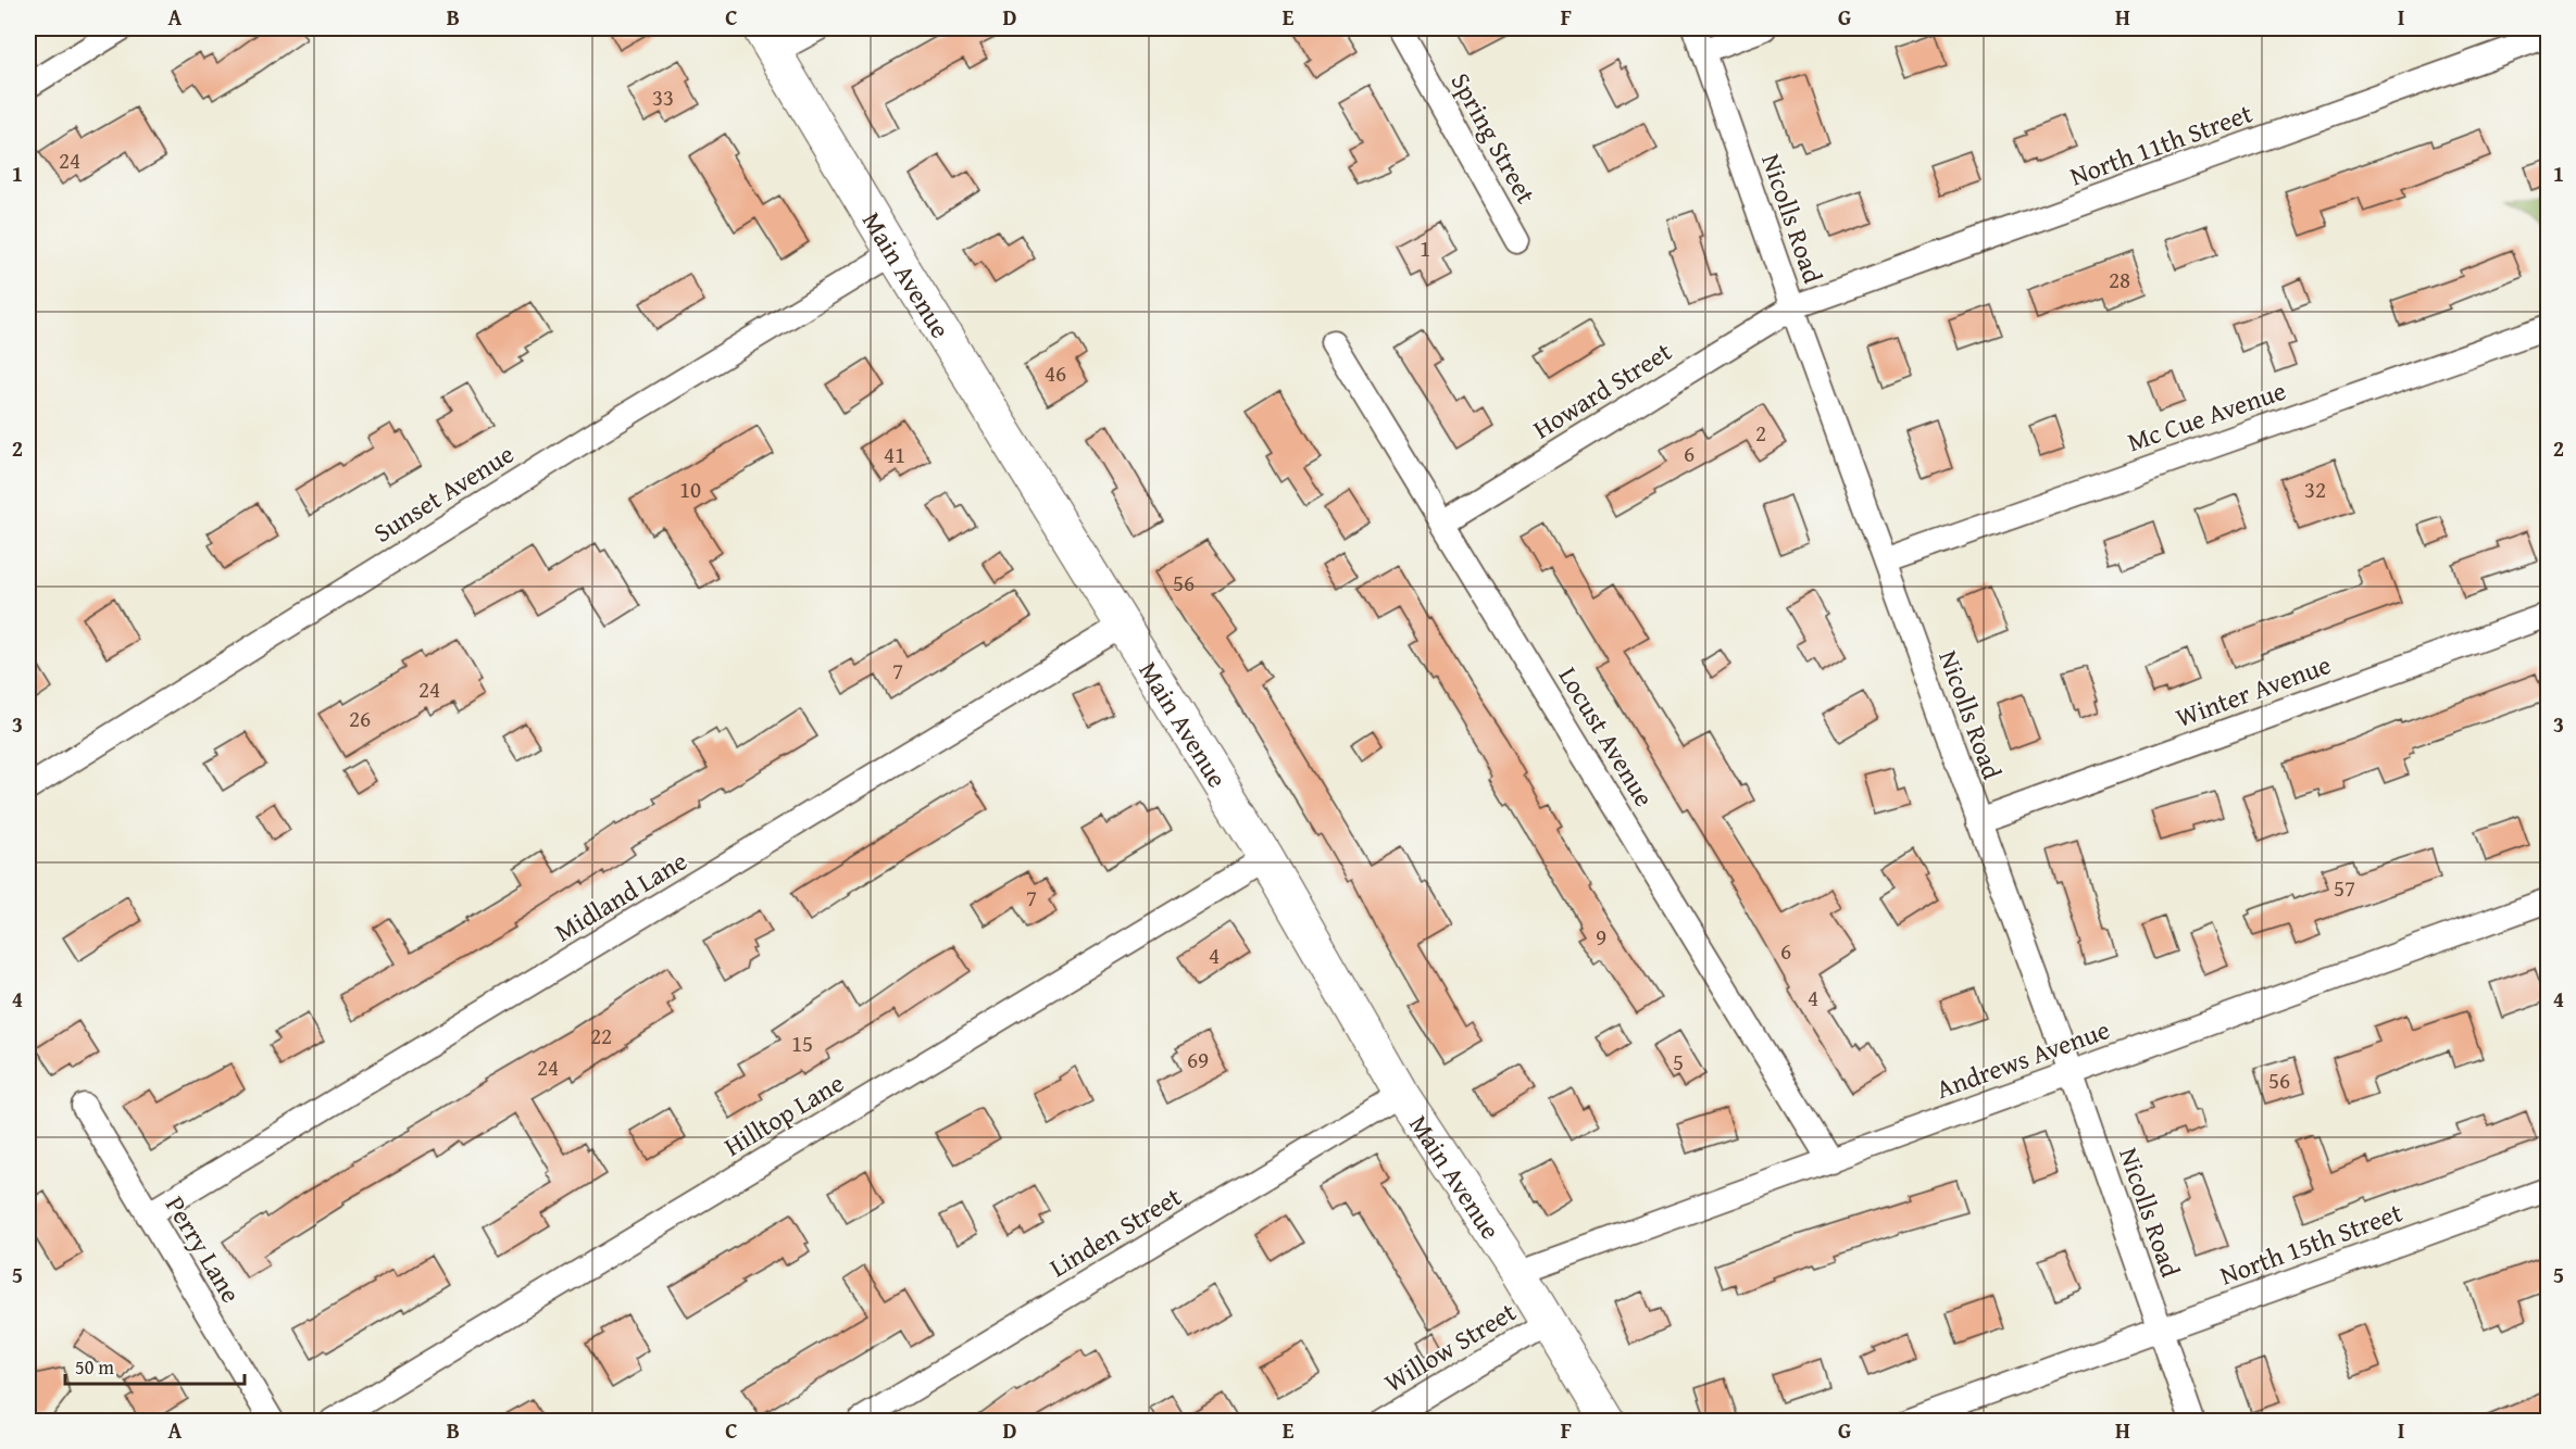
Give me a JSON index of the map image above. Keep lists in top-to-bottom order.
{
  "streets": {
    "street": [
      "Spring Street",
      "North 11th Street",
      "Nicolls Road",
      "Main Avenue",
      "Howard Street",
      "Mc Cue Avenue",
      "Sunset Avenue",
      "Winter Avenue",
      "Locust Avenue",
      "Midland Lane",
      "Andrews Avenue",
      "Hilltop Lane",
      "Linden Street",
      "North 15th Street",
      "Perry Lane",
      "Willow Street"
    ]
  },
  "crossings": [
    ["North 11th Street", "Nicolls Road"],
    ["North 11th Street", "Howard Street"],
    ["Nicolls Road", "Howard Street"],
    ["Nicolls Road", "Mc Cue Avenue"],
    ["Nicolls Road", "Winter Avenue"],
    ["Nicolls Road", "Andrews Avenue"],
    ["Nicolls Road", "North 15th Street"],
    ["Main Avenue", "Sunset Avenue"],
    ["Main Avenue", "Midland Lane"],
    ["Main Avenue", "Andrews Avenue"],
    ["Main Avenue", "Hilltop Lane"],
    ["Main Avenue", "Linden Street"],
    ["Main Avenue", "Willow Street"],
    ["Howard Street", "Locust Avenue"],
    ["Locust Avenue", "Andrews Avenue"],
    ["Midland Lane", "Perry Lane"]
  ],
  "house_numbers": [
    "33",
    "24",
    "1",
    "28",
    "46",
    "2",
    "6",
    "41",
    "10",
    "32",
    "56",
    "7",
    "24",
    "26",
    "57",
    "7",
    "9",
    "6",
    "4",
    "4",
    "22",
    "15",
    "69",
    "5",
    "24",
    "56"
  ],
  "scale_bar": "50 m",
  "grid": {
    "columns": [
      "A",
      "B",
      "C",
      "D",
      "E",
      "F",
      "G",
      "H",
      "I"
    ],
    "rows": [
      "1",
      "2",
      "3",
      "4",
      "5"
    ]
  }
}
